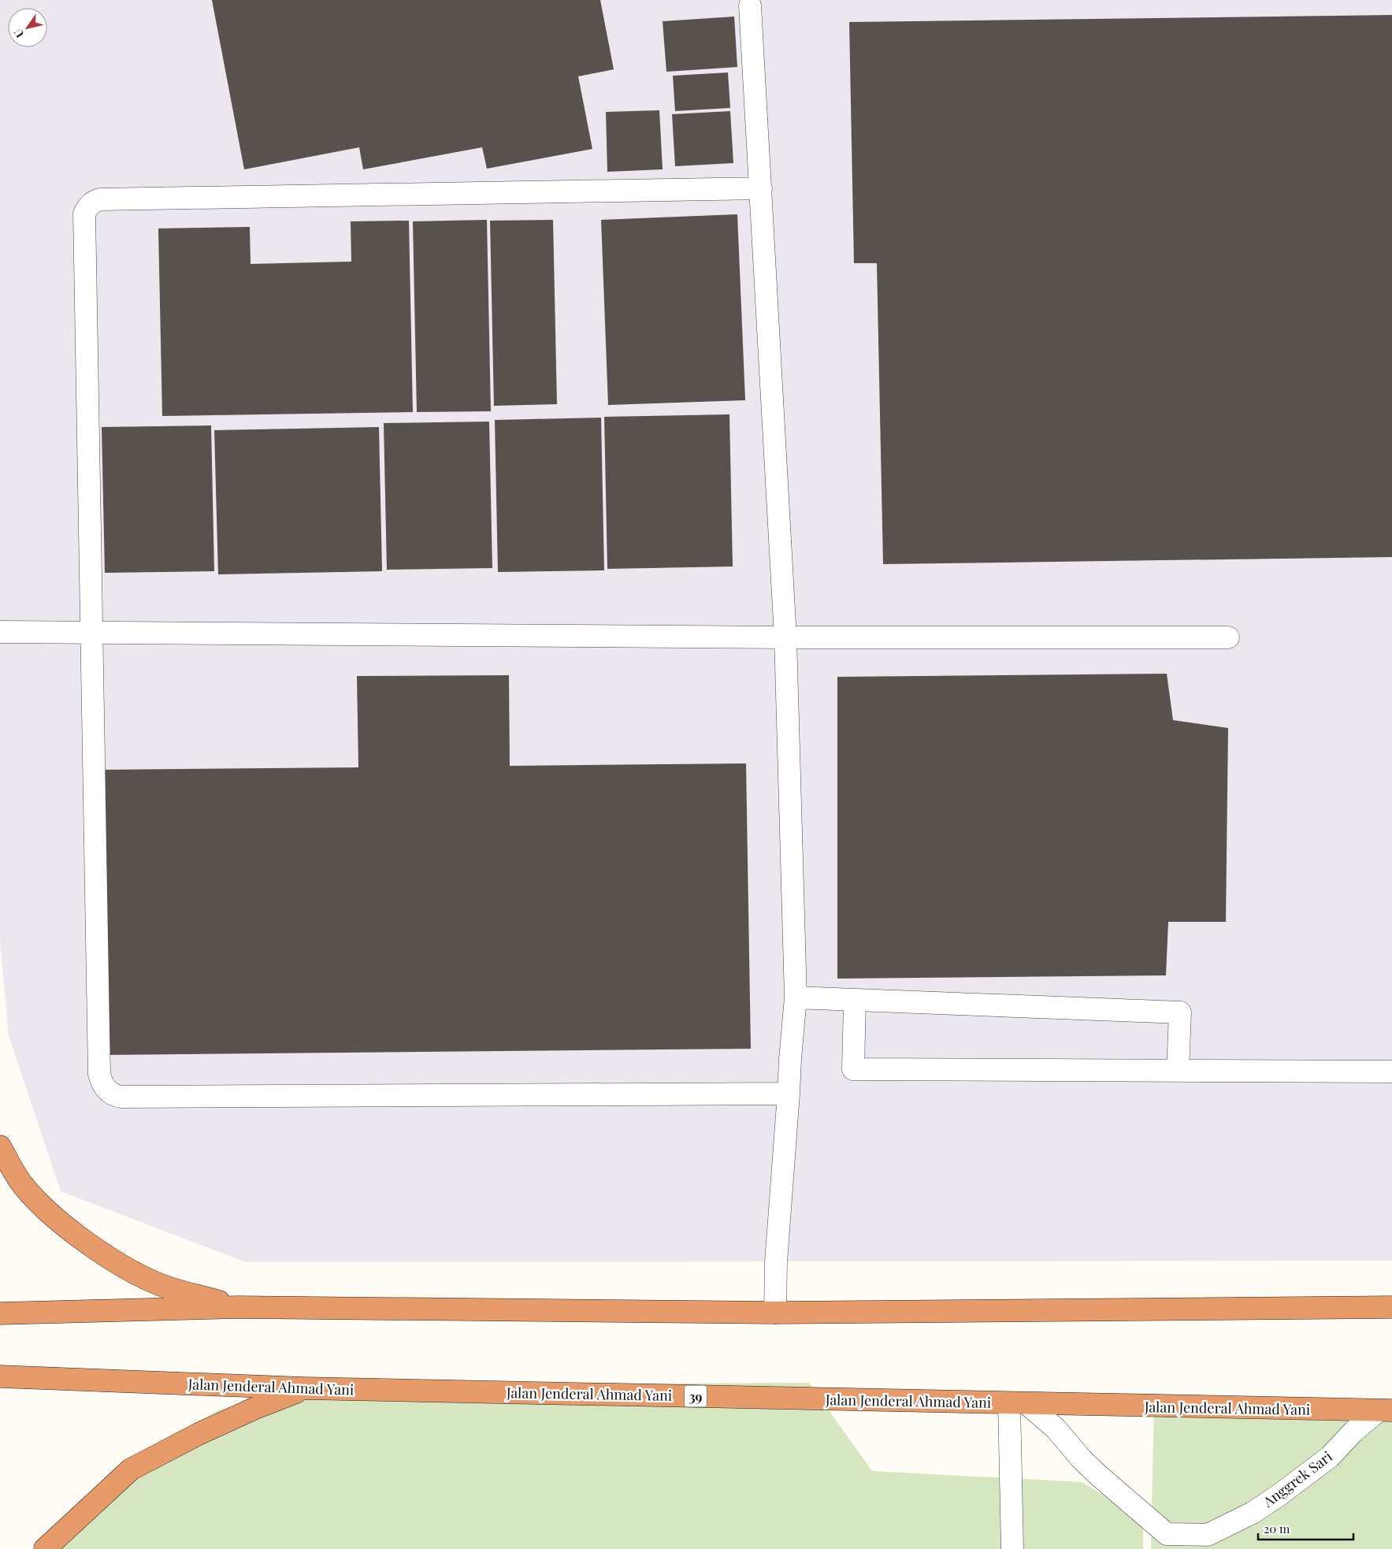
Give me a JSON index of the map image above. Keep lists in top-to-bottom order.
{
  "streets": {
    "highway": ["Jalan Jenderal Ahmad Yani", "39"],
    "street": ["Anggrek Sari"]
  },
  "crossings": [
    ["Jalan Jenderal Ahmad Yani", "Anggrek Sari"]
  ],
  "scale_bar": "20 m",
  "north": "bottom left"
}
